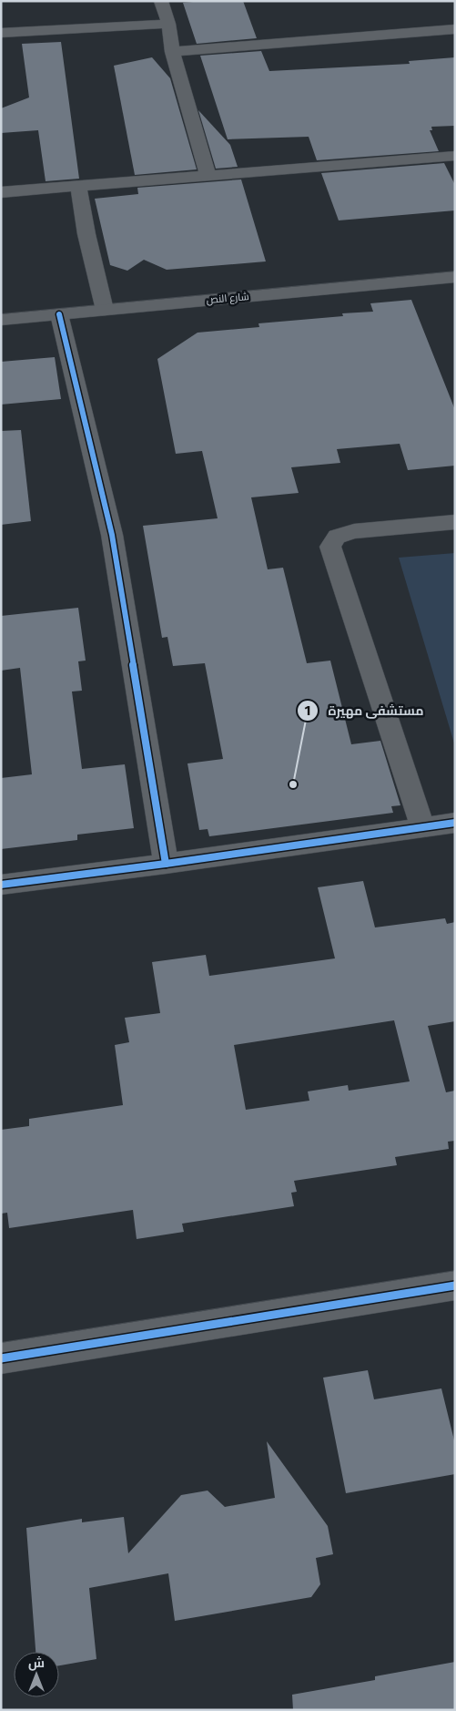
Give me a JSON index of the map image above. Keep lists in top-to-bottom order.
{
  "streets": {
    "street": ["شارع النص"]
  },
  "places": ["مستشفى مهيرة"],
  "north": "top"
}
